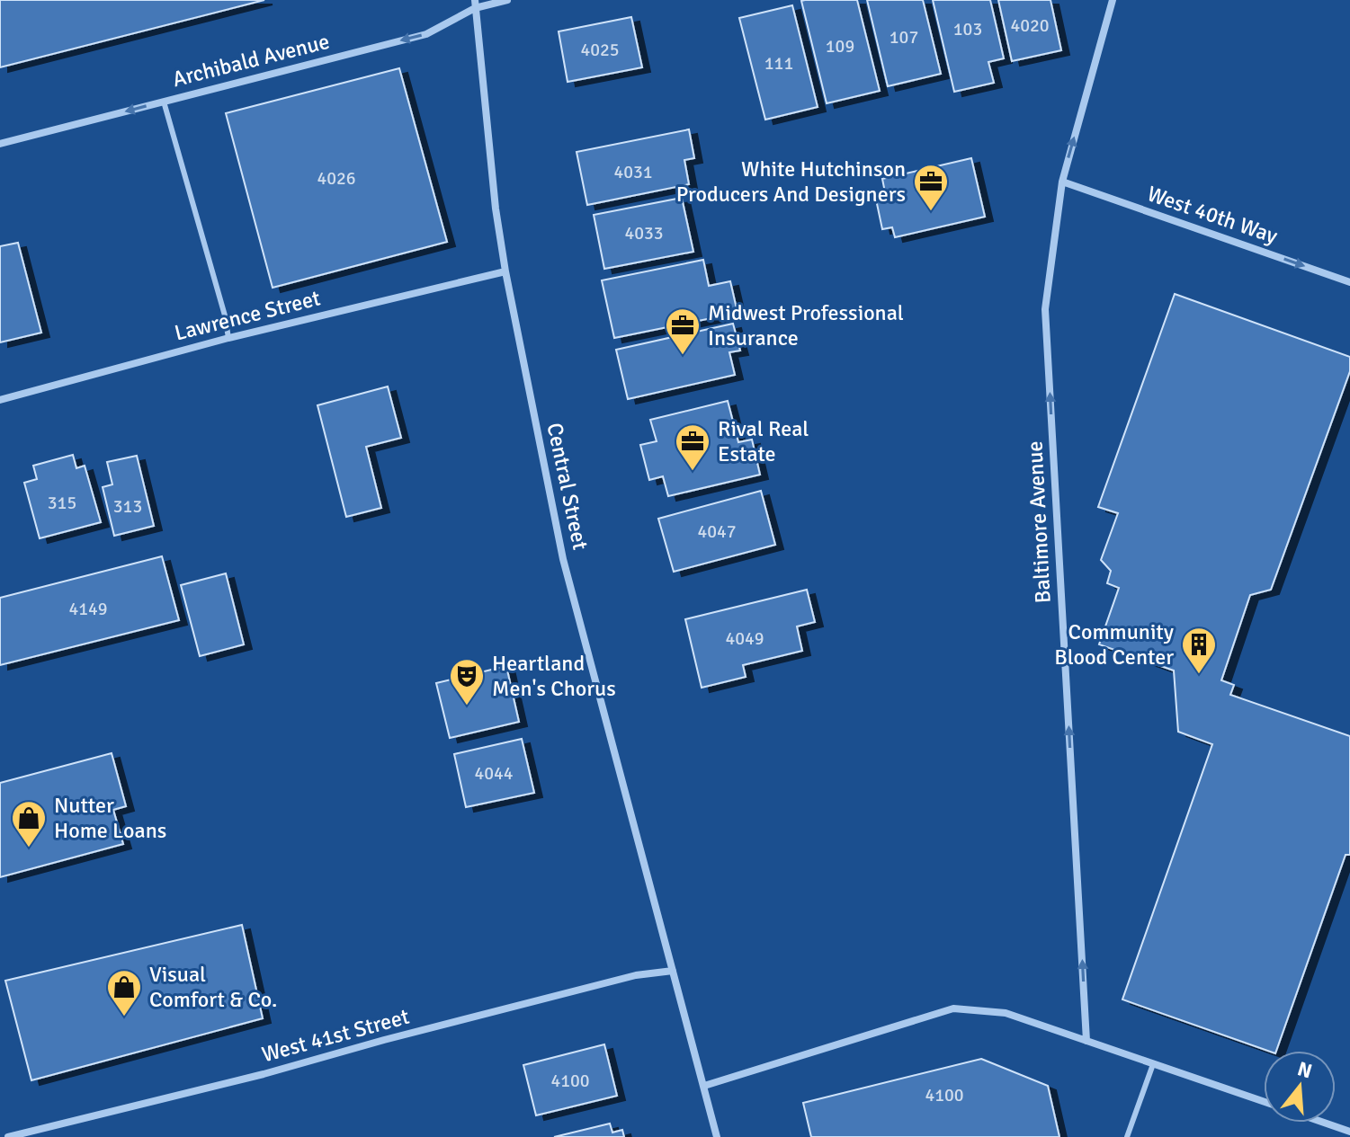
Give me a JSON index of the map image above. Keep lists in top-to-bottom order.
{
  "streets": {
    "street": [
      "Archibald Avenue",
      "West 40th Way",
      "Lawrence Street",
      "Central Street",
      "Baltimore Avenue",
      "West 41st Street"
    ]
  },
  "crossings": [
    ["Archibald Avenue", "Central Street"],
    ["West 40th Way", "Baltimore Avenue"],
    ["Lawrence Street", "Central Street"],
    ["Central Street", "West 41st Street"]
  ],
  "one_way": ["Archibald Avenue", "West 40th Way", "Baltimore Avenue"],
  "places": {
    "office": ["White Hutchinson Producers And Designers", "Midwest Professional Insurance", "Rival Real Estate"],
    "building": ["Community Blood Center"],
    "theatre": ["Heartland Men's Chorus"],
    "shop": ["Nutter Home Loans", "Visual Comfort & Co."]
  },
  "house_numbers": [
    "4020",
    "103",
    "107",
    "109",
    "4025",
    "111",
    "4031",
    "4026",
    "4033",
    "315",
    "313",
    "4047",
    "4149",
    "4049",
    "4044",
    "4100",
    "4100"
  ],
  "north": "top"
}
